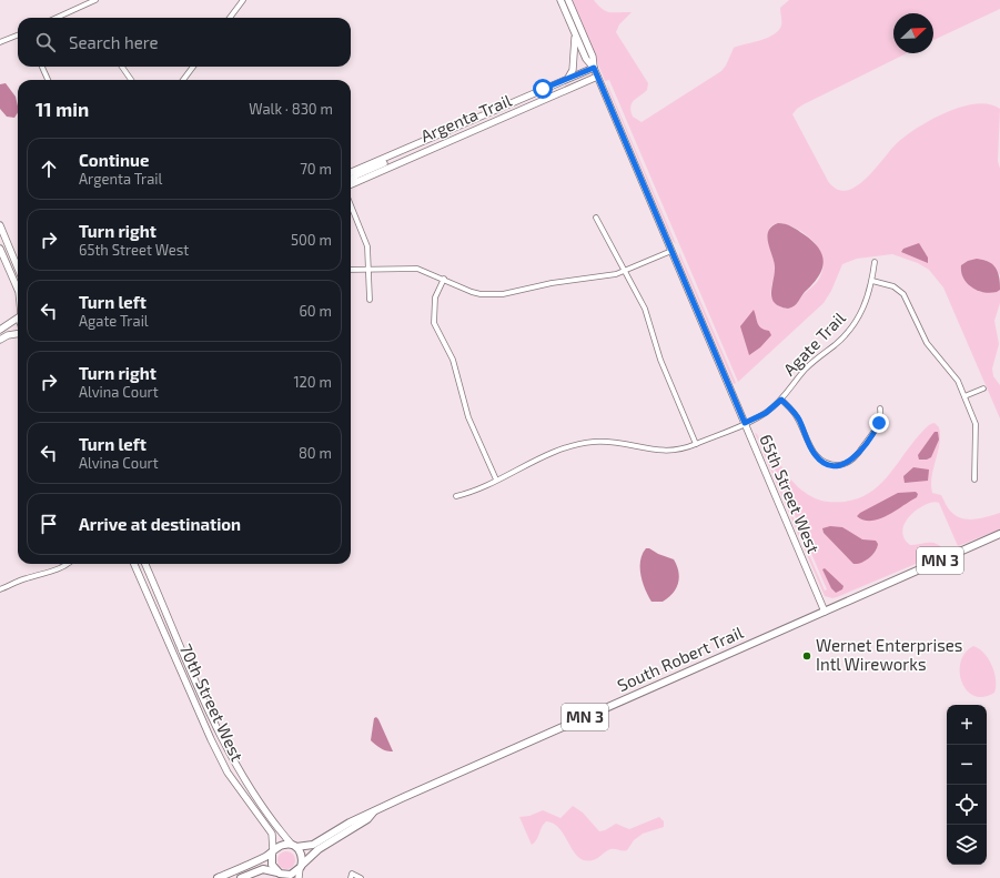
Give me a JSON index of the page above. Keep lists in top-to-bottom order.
{
  "streets": {
    "main road": ["MN 3", "South Robert Trail"],
    "street": [
      "Argenta Trail",
      "Agate Trail",
      "65th Street West",
      "70th Street West"
    ]
  },
  "crossings": [
    ["Argenta Trail", "65th Street West"],
    ["Agate Trail", "65th Street West"],
    ["65th Street West", "South Robert Trail"],
    ["South Robert Trail", "70th Street West"]
  ],
  "places": ["Wernet Enterprises Intl Wireworks"],
  "north": "top right",
  "page": {
    "search": "Search here",
    "heading": ["11 min", "Walk · 830 m"],
    "list": [
      ["Continue", "Argenta Trail", "70 m"],
      ["Turn right", "65th Street West", "500 m"],
      ["Turn left", "Agate Trail", "60 m"],
      ["Turn right", "Alvina Court", "120 m"],
      ["Turn left", "Alvina Court", "80 m"],
      "Arrive at destination"
    ],
    "map_buttons": ["+", "−"]
  }
}
